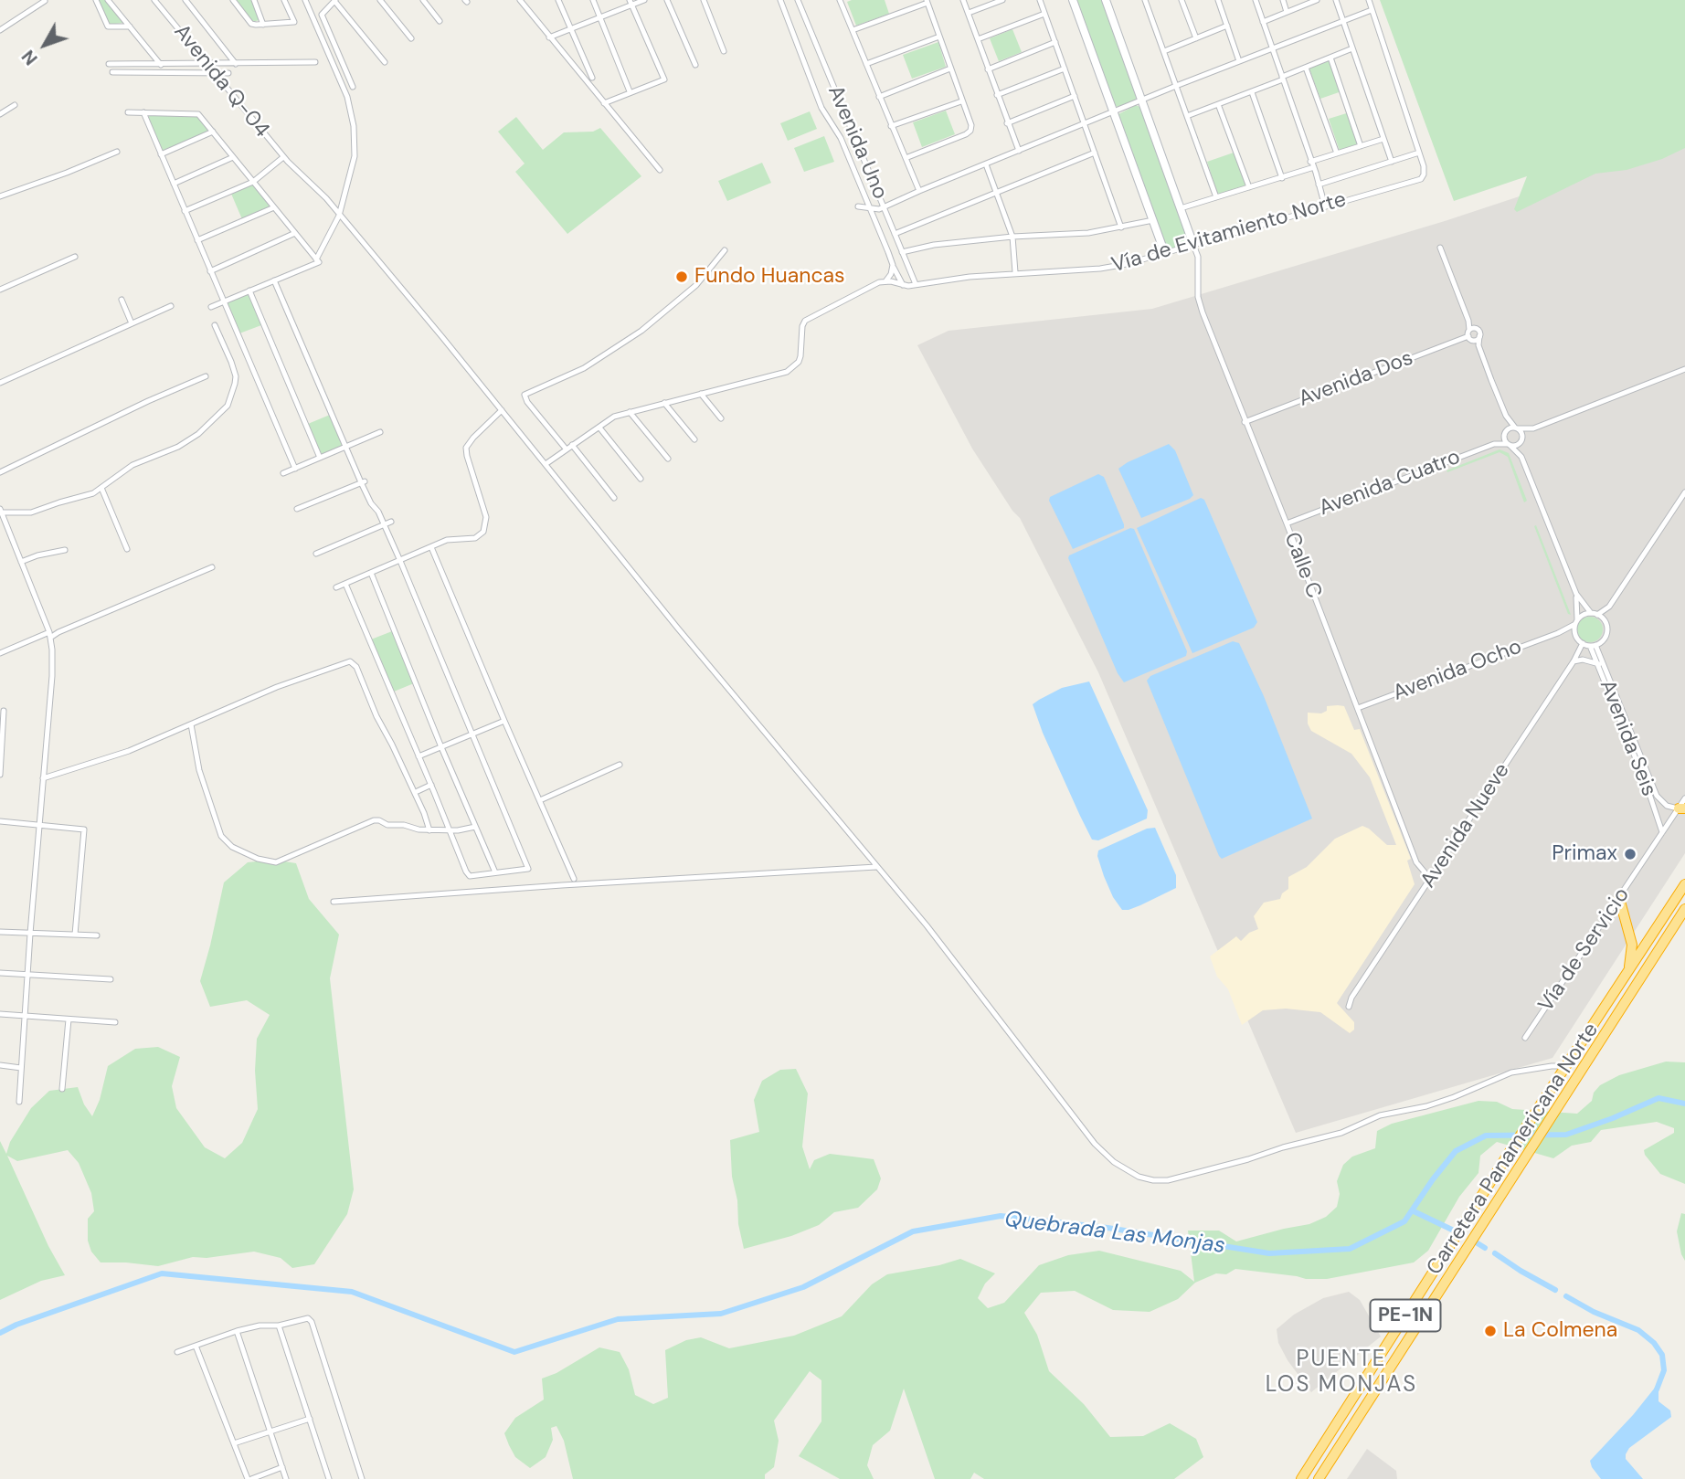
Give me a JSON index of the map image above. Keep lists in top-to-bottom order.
{
  "streets": {
    "highway": ["Carretera Panamericana Norte", "PE-1N"],
    "street": [
      "Avenida Q-04",
      "Avenida Uno",
      "Vía de Evitamiento Norte",
      "Avenida Dos",
      "Avenida Cuatro",
      "Calle C",
      "Avenida Ocho",
      "Avenida Seis",
      "Avenida Nueve",
      "Vía de Servicio"
    ]
  },
  "crossings": [
    ["Avenida Q-04", "Carretera Panamericana Norte"],
    ["Avenida Uno", "Vía de Evitamiento Norte"],
    ["Vía de Evitamiento Norte", "Calle C"],
    ["Avenida Dos", "Calle C"],
    ["Avenida Cuatro", "Calle C"],
    ["Calle C", "Avenida Ocho"],
    ["Calle C", "Avenida Nueve"],
    ["Avenida Ocho", "Avenida Seis"],
    ["Avenida Ocho", "Avenida Nueve"],
    ["Avenida Seis", "Avenida Nueve"],
    ["Avenida Seis", "Vía de Servicio"]
  ],
  "districts": ["PUENTE LOS MONJAS"],
  "water": ["Quebrada Las Monjas"],
  "places": ["Fundo Huancas", "Primax", "La Colmena"],
  "north": "bottom left"
}
